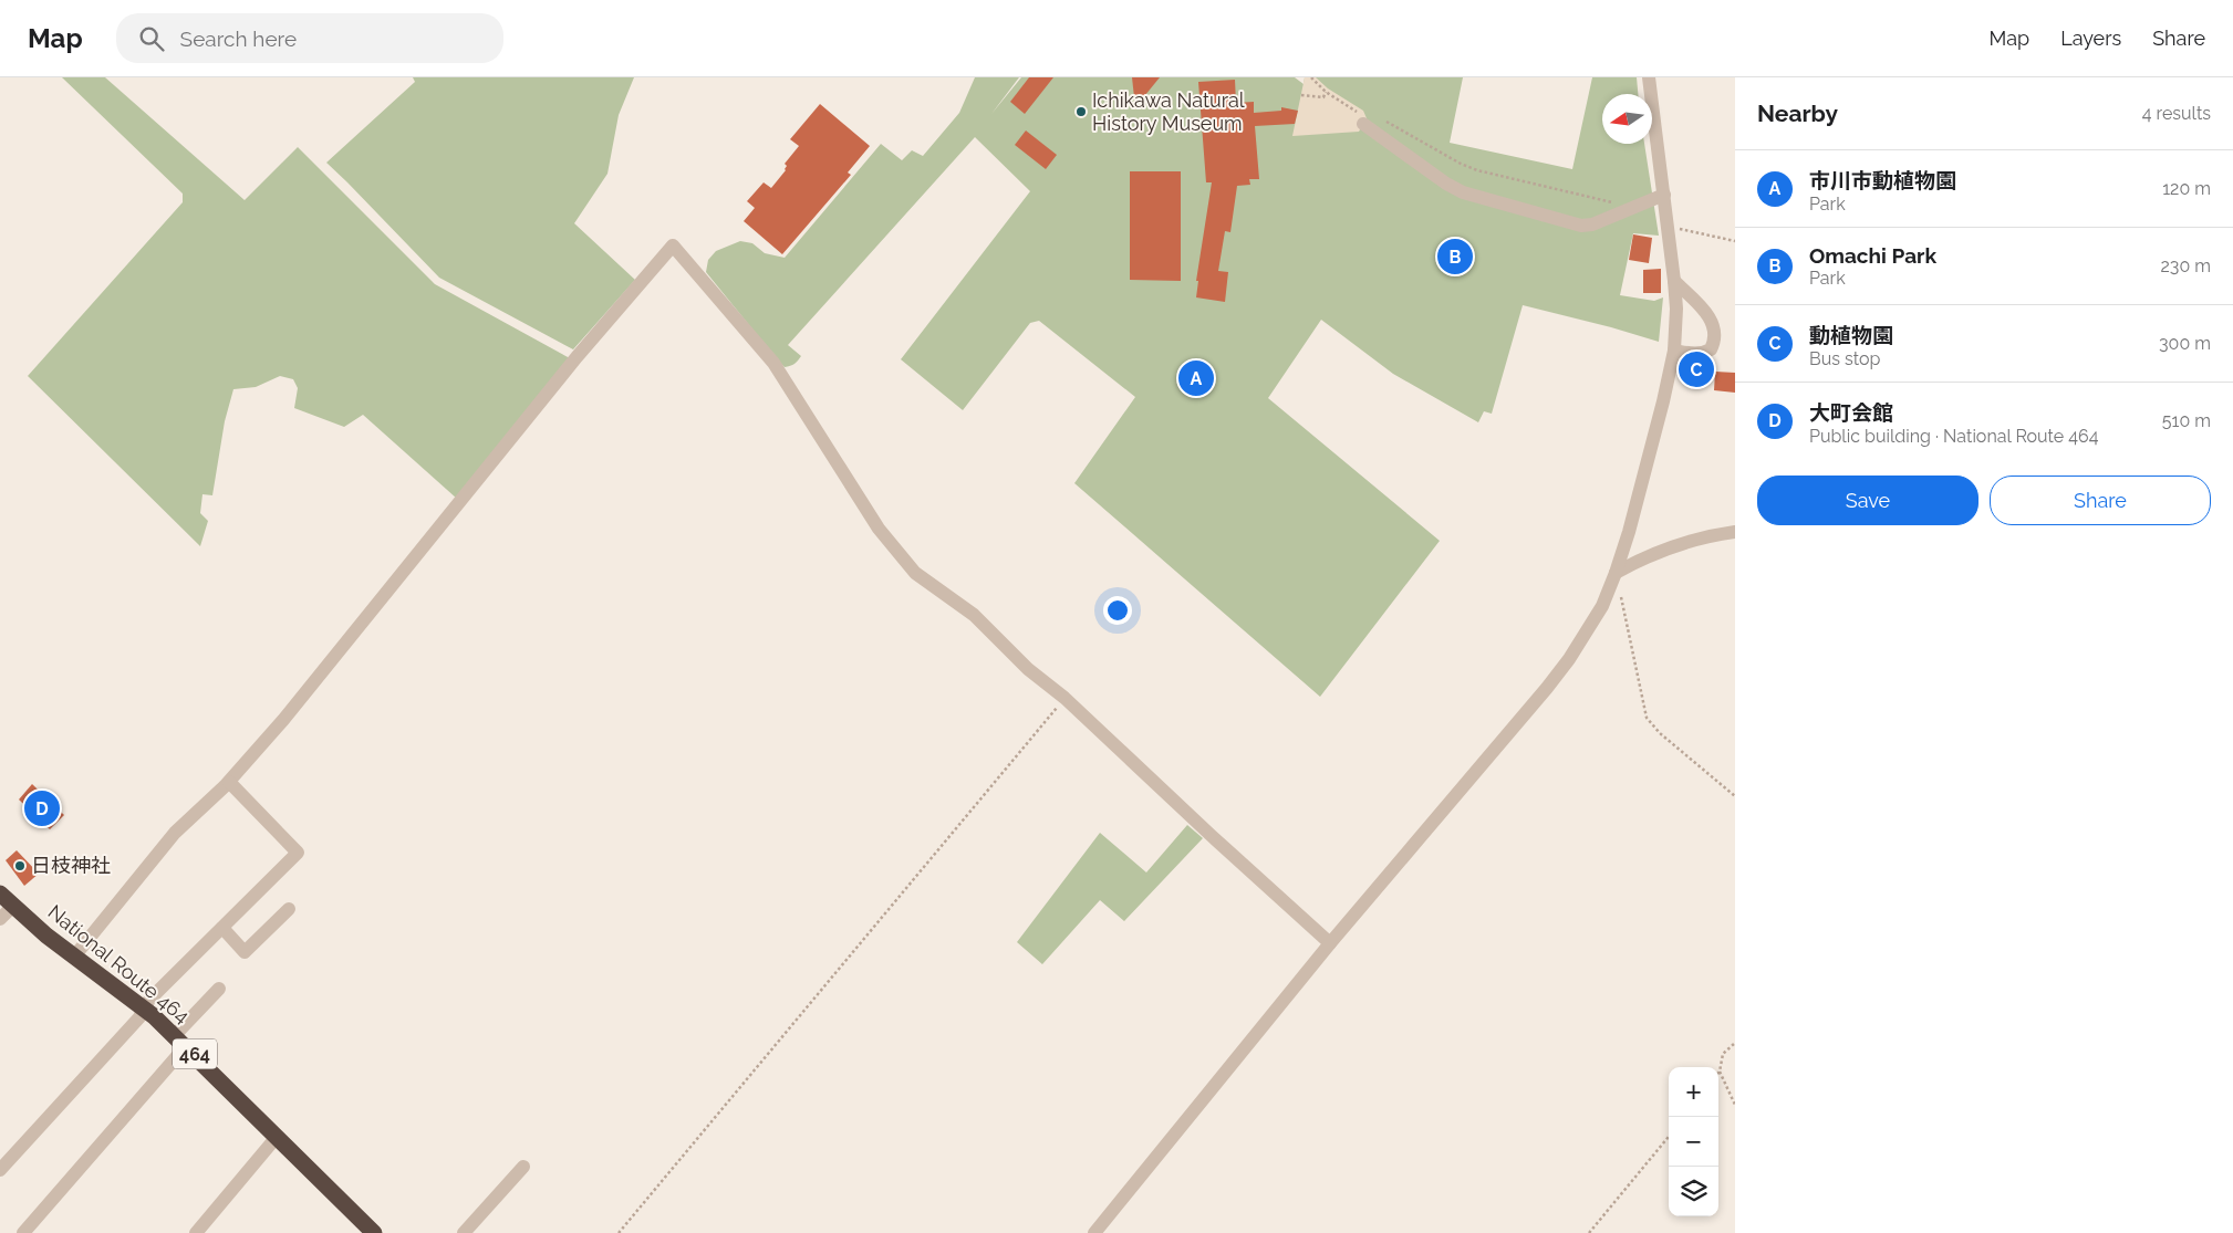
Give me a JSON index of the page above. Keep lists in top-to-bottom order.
{
  "streets": {
    "highway": ["National Route 464", "464"]
  },
  "places": ["Ichikawa Natural History Museum", "日枝神社"],
  "north": "left",
  "page": {
    "header": "Map",
    "search": "Search here",
    "nav": ["Map", "Layers", "Share"],
    "heading": ["Nearby", "4 results"],
    "list": [
      {
        "mark": "A",
        "name": "市川市動植物園",
        "note": "Park",
        "value": "120 m"
      },
      {
        "mark": "B",
        "name": "Omachi Park",
        "note": "Park",
        "value": "230 m"
      },
      {
        "mark": "C",
        "name": "動植物園",
        "note": "Bus stop",
        "value": "300 m"
      },
      {
        "mark": "D",
        "name": "大町会館",
        "note": "Public building · National Route 464",
        "value": "510 m"
      }
    ],
    "pins": [
      "B",
      "C",
      "A",
      "D"
    ],
    "buttons": ["Save", "Share"],
    "map_buttons": ["+", "−"]
  }
}
